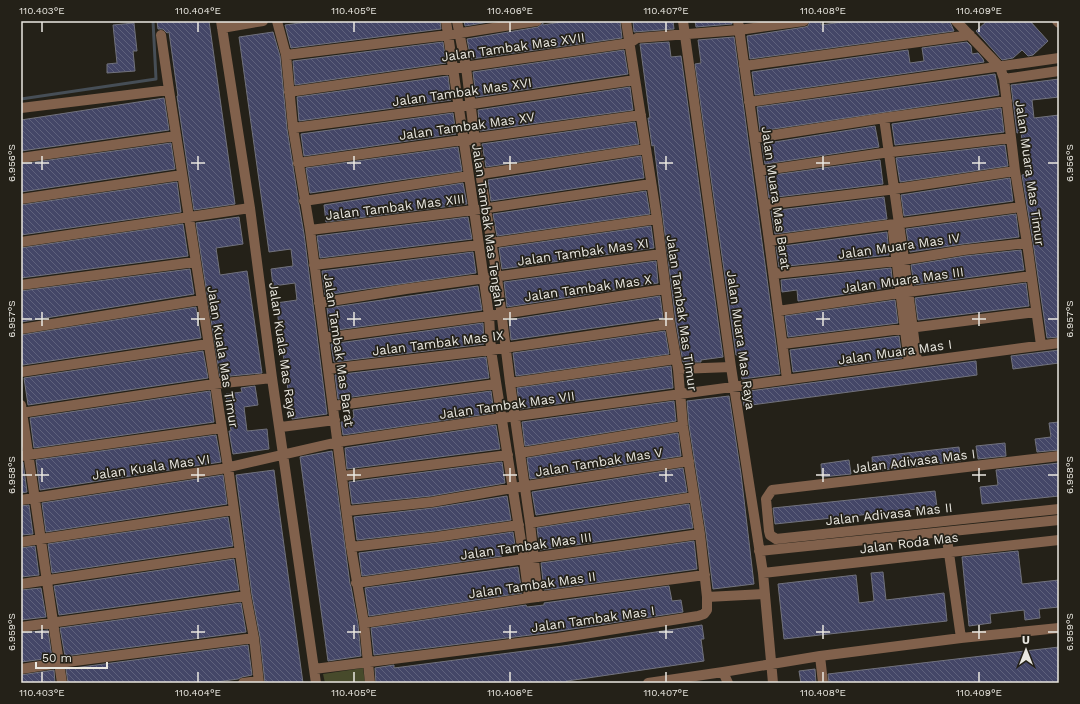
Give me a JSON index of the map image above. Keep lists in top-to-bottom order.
{
  "streets": {
    "street": [
      "Jalan Tambak Mas XVII",
      "Jalan Tambak Mas XVI",
      "Jalan Tambak Mas XV",
      "Jalan Muara Mas Timur",
      "Jalan Muara Mas Barat",
      "Jalan Tambak Mas XIII",
      "Jalan Tambak Mas Tengah",
      "Jalan Muara Mas IV",
      "Jalan Tambak Mas XI",
      "Jalan Muara Mas III",
      "Jalan Tambak Mas X",
      "Jalan Tambak Mas TImur",
      "Jalan Muara Mas Raya",
      "Jalan Tambak Mas IX",
      "Jalan Kuala Mas Raya",
      "Jalan Tambak Mas Barat",
      "Jalan Muara Mas I",
      "Jalan Kuala Mas Timur",
      "Jalan Tambak Mas VII",
      "Jalan Adivasa Mas I",
      "Jalan Tambak Mas V",
      "Jalan Kuala Mas VI",
      "Jalan Adivasa Mas II",
      "Jalan Roda Mas",
      "Jalan Tambak Mas III",
      "Jalan Tambak Mas II",
      "Jalan Tambak Mas I"
    ]
  },
  "crossings": [
    ["Jalan Tambak Mas XVII", "Jalan Muara Mas Barat"],
    ["Jalan Tambak Mas XVII", "Jalan Tambak Mas Tengah"],
    ["Jalan Tambak Mas XVII", "Jalan Tambak Mas TImur"],
    ["Jalan Tambak Mas XVII", "Jalan Muara Mas Raya"],
    ["Jalan Tambak Mas XVII", "Jalan Tambak Mas Barat"],
    ["Jalan Tambak Mas XVI", "Jalan Tambak Mas Tengah"],
    ["Jalan Tambak Mas XVI", "Jalan Tambak Mas TImur"],
    ["Jalan Tambak Mas XVI", "Jalan Tambak Mas Barat"],
    ["Jalan Tambak Mas XV", "Jalan Tambak Mas Tengah"],
    ["Jalan Tambak Mas XV", "Jalan Tambak Mas TImur"],
    ["Jalan Tambak Mas XV", "Jalan Tambak Mas Barat"],
    ["Jalan Muara Mas Timur", "Jalan Muara Mas IV"],
    ["Jalan Muara Mas Timur", "Jalan Muara Mas III"],
    ["Jalan Muara Mas Timur", "Jalan Muara Mas I"],
    ["Jalan Muara Mas Barat", "Jalan Muara Mas IV"],
    ["Jalan Muara Mas Barat", "Jalan Muara Mas III"],
    ["Jalan Muara Mas Barat", "Jalan Muara Mas I"],
    ["Jalan Tambak Mas XIII", "Jalan Tambak Mas Tengah"],
    ["Jalan Tambak Mas XIII", "Jalan Tambak Mas TImur"],
    ["Jalan Tambak Mas XIII", "Jalan Tambak Mas Barat"],
    ["Jalan Tambak Mas Tengah", "Jalan Tambak Mas XI"],
    ["Jalan Tambak Mas Tengah", "Jalan Tambak Mas X"],
    ["Jalan Tambak Mas Tengah", "Jalan Tambak Mas IX"],
    ["Jalan Tambak Mas Tengah", "Jalan Tambak Mas VII"],
    ["Jalan Tambak Mas Tengah", "Jalan Tambak Mas V"],
    ["Jalan Tambak Mas Tengah", "Jalan Tambak Mas III"],
    ["Jalan Tambak Mas Tengah", "Jalan Tambak Mas II"],
    ["Jalan Tambak Mas XI", "Jalan Tambak Mas TImur"],
    ["Jalan Tambak Mas XI", "Jalan Tambak Mas Barat"],
    ["Jalan Tambak Mas X", "Jalan Tambak Mas TImur"],
    ["Jalan Tambak Mas X", "Jalan Tambak Mas Barat"],
    ["Jalan Tambak Mas TImur", "Jalan Tambak Mas IX"],
    ["Jalan Tambak Mas TImur", "Jalan Tambak Mas VII"],
    ["Jalan Tambak Mas TImur", "Jalan Tambak Mas V"],
    ["Jalan Tambak Mas TImur", "Jalan Tambak Mas III"],
    ["Jalan Tambak Mas TImur", "Jalan Tambak Mas II"],
    ["Jalan Tambak Mas TImur", "Jalan Tambak Mas I"],
    ["Jalan Muara Mas Raya", "Jalan Muara Mas I"],
    ["Jalan Muara Mas Raya", "Jalan Tambak Mas VII"],
    ["Jalan Muara Mas Raya", "Jalan Roda Mas"],
    ["Jalan Tambak Mas IX", "Jalan Tambak Mas Barat"],
    ["Jalan Kuala Mas Raya", "Jalan Tambak Mas VII"],
    ["Jalan Kuala Mas Raya", "Jalan Kuala Mas VI"],
    ["Jalan Kuala Mas Raya", "Jalan Tambak Mas I"],
    ["Jalan Tambak Mas Barat", "Jalan Tambak Mas VII"],
    ["Jalan Tambak Mas Barat", "Jalan Tambak Mas V"],
    ["Jalan Tambak Mas Barat", "Jalan Tambak Mas III"],
    ["Jalan Tambak Mas Barat", "Jalan Tambak Mas II"],
    ["Jalan Tambak Mas Barat", "Jalan Tambak Mas I"],
    ["Jalan Muara Mas I", "Jalan Tambak Mas VII"],
    ["Jalan Kuala Mas Timur", "Jalan Kuala Mas VI"],
    ["Jalan Tambak Mas VII", "Jalan Kuala Mas VI"],
    ["Jalan Adivasa Mas I", "Jalan Adivasa Mas II"]
  ],
  "scale_bar": "50 m",
  "north": "top",
  "coordinates": [
    "110.403°E",
    "110.404°E",
    "110.405°E",
    "110.406°E",
    "110.407°E",
    "110.408°E",
    "110.409°E",
    "6.956°S",
    "6.957°S",
    "6.958°S",
    "6.959°S"
  ]
}
